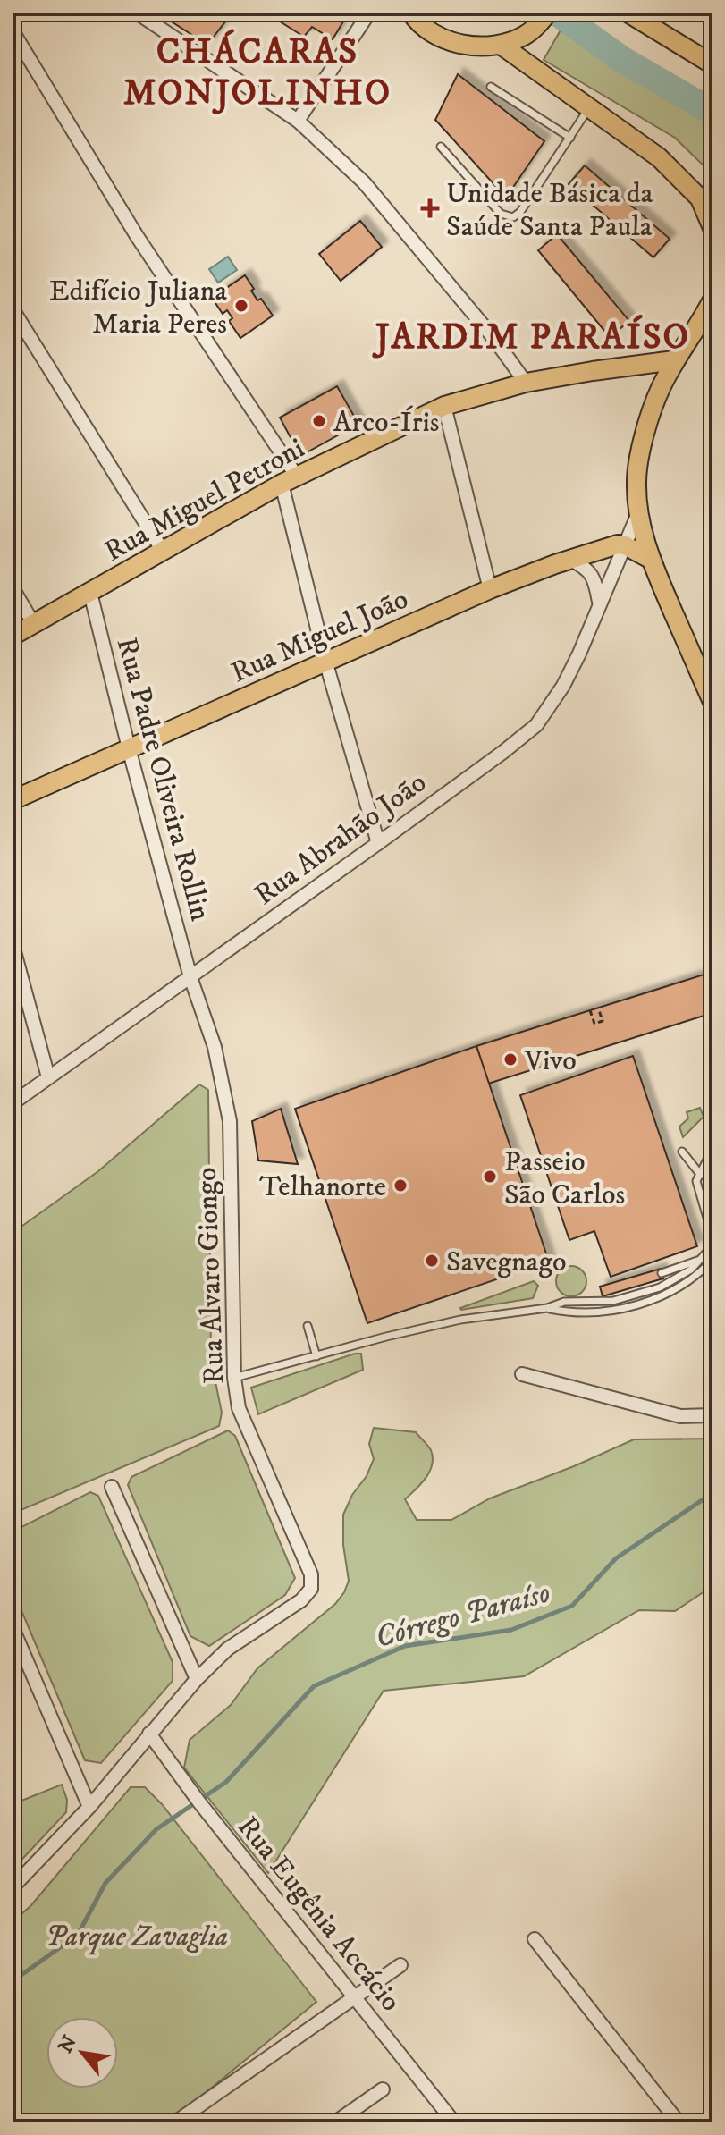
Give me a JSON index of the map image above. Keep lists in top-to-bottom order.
{
  "streets": {
    "main road": ["Rua Miguel Petroni", "Rua Miguel João"],
    "street": [
      "Rua Padre Oliveira Rollin",
      "Rua Abrahão João",
      "Rua Alvaro Giongo",
      "Rua Eugênia Accácio"
    ]
  },
  "crossings": [
    ["Rua Miguel Petroni", "Rua Padre Oliveira Rollin"],
    ["Rua Miguel João", "Rua Padre Oliveira Rollin"],
    ["Rua Miguel João", "Rua Abrahão João"],
    ["Rua Padre Oliveira Rollin", "Rua Abrahão João"],
    ["Rua Padre Oliveira Rollin", "Rua Alvaro Giongo"],
    ["Rua Abrahão João", "Rua Alvaro Giongo"]
  ],
  "districts": ["CHÁCARAS MONJOLINHO", "JARDIM PARAÍSO"],
  "water": ["Córrego Paraíso"],
  "parks": ["Parque Zavaglia"],
  "places": {
    "health": ["Unidade Básica da Saúde Santa Paula"],
    "other": [
      "Edifício Juliana Maria Peres",
      "Arco-Íris",
      "Vivo",
      "Passeio São Carlos",
      "Telhanorte",
      "Savegnago"
    ]
  },
  "north": "top left"
}
